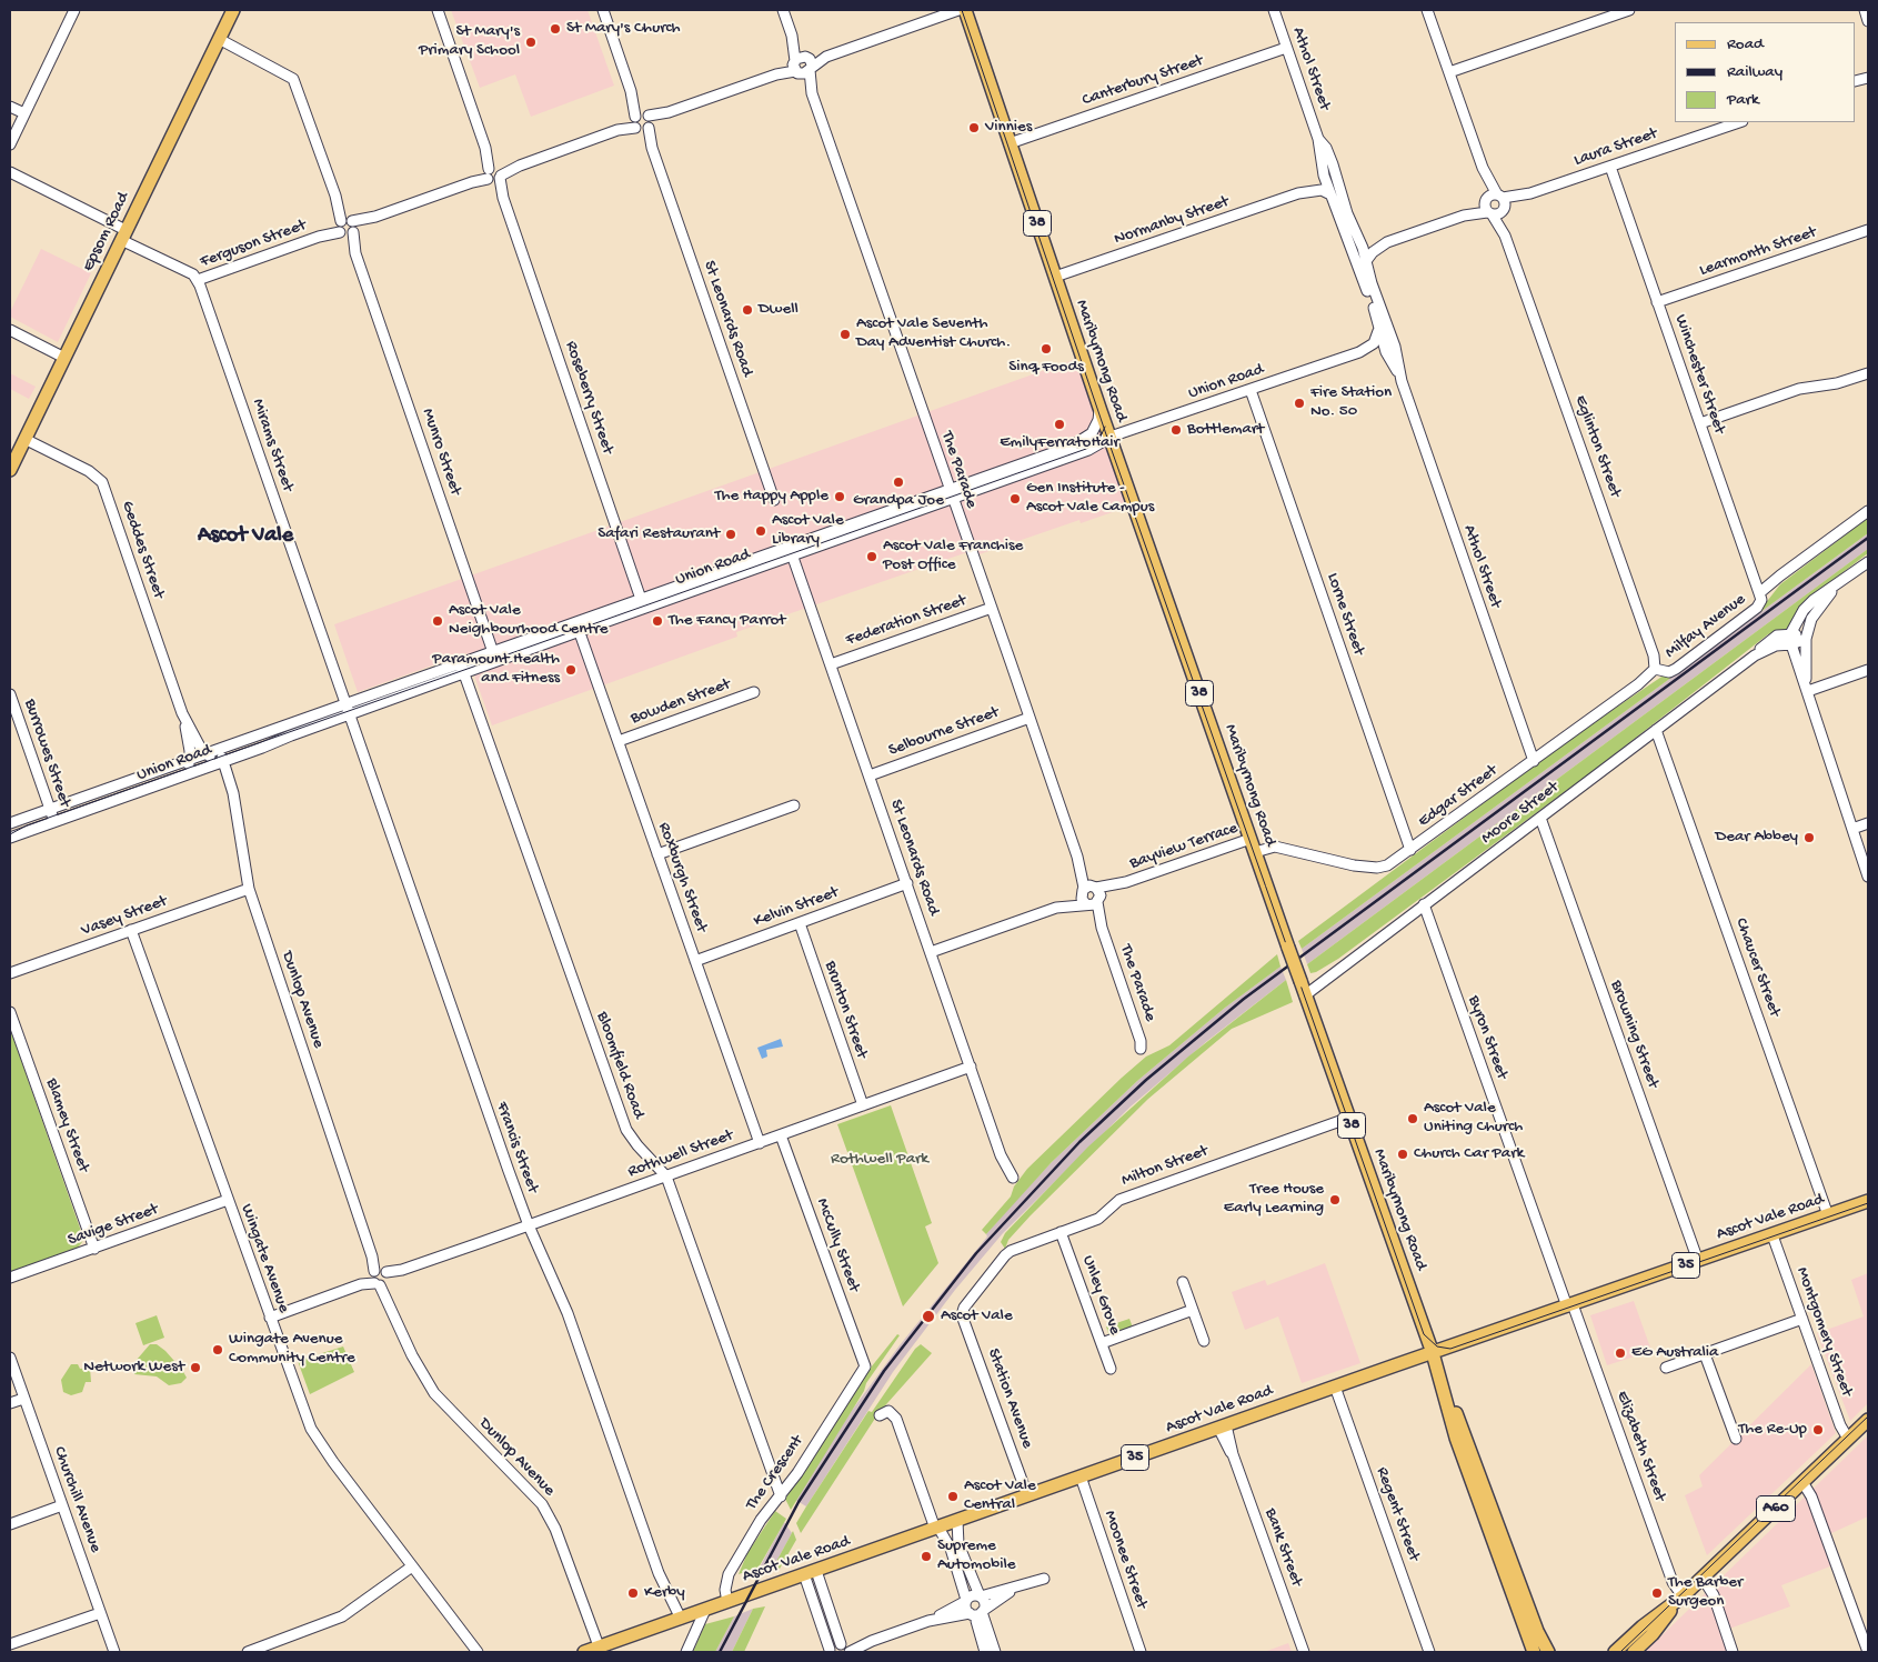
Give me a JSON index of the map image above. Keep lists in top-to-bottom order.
{
  "streets": {
    "main road": [
      "38",
      "Epsom Road",
      "Maribyrnong Road",
      "Ascot Vale Road",
      "35",
      "A60"
    ],
    "street": [
      "Athol Street",
      "Canterbury Street",
      "Laura Street",
      "Normanby Street",
      "Ferguson Street",
      "Learmonth Street",
      "St Leonards Road",
      "Winchester Street",
      "Union Road",
      "Roseberry Street",
      "Mirams Street",
      "Eglinton Street",
      "Munro Street",
      "The Parade",
      "Geddes Street",
      "Lorne Street",
      "Federation Street",
      "Milfay Avenue",
      "Bowden Street",
      "Selbourne Street",
      "Burrowes Street",
      "Edgar Street",
      "Moore Street",
      "Bayview Terrace",
      "Roxburgh Street",
      "Kelvin Street",
      "Vasey Street",
      "Chaucer Street",
      "Dunlop Avenue",
      "Brunton Street",
      "Browning Street",
      "Byron Street",
      "Bloomfield Road",
      "Blamey Street",
      "Francis Street",
      "Rothwell Street",
      "Milton Street",
      "Savige Street",
      "McCully Street",
      "Wingate Avenue",
      "Unley Grove",
      "Montgomery Street",
      "Station Avenue",
      "Elizabeth Street",
      "The Crescent",
      "Churchill Avenue",
      "Regent Street",
      "Bank Street",
      "Moonee Street"
    ]
  },
  "crossings": [
    ["Athol Street", "Canterbury Street"],
    ["Athol Street", "Laura Street"],
    ["Athol Street", "Normanby Street"],
    ["Athol Street", "Union Road"],
    ["Athol Street", "Edgar Street"],
    ["Canterbury Street", "Maribyrnong Road"],
    ["Laura Street", "Winchester Street"],
    ["Laura Street", "Eglinton Street"],
    ["Normanby Street", "Maribyrnong Road"],
    ["Epsom Road", "Munro Street"],
    ["Epsom Road", "Geddes Street"],
    ["Ferguson Street", "St Leonards Road"],
    ["Ferguson Street", "Roseberry Street"],
    ["Ferguson Street", "Mirams Street"],
    ["Ferguson Street", "Munro Street"],
    ["Ferguson Street", "The Parade"],
    ["Learmonth Street", "Winchester Street"],
    ["St Leonards Road", "Union Road"],
    ["St Leonards Road", "Federation Street"],
    ["St Leonards Road", "Selbourne Street"],
    ["St Leonards Road", "Bayview Terrace"],
    ["St Leonards Road", "Kelvin Street"],
    ["St Leonards Road", "Rothwell Street"],
    ["Maribyrnong Road", "Union Road"],
    ["Maribyrnong Road", "Edgar Street"],
    ["Maribyrnong Road", "Moore Street"],
    ["Maribyrnong Road", "Bayview Terrace"],
    ["Maribyrnong Road", "Milton Street"],
    ["Maribyrnong Road", "Ascot Vale Road"],
    ["Winchester Street", "Milfay Avenue"],
    ["Union Road", "Roseberry Street"],
    ["Union Road", "Mirams Street"],
    ["Union Road", "Munro Street"],
    ["Union Road", "The Parade"],
    ["Union Road", "Geddes Street"],
    ["Union Road", "Lorne Street"],
    ["Union Road", "Burrowes Street"],
    ["Union Road", "Roxburgh Street"],
    ["Union Road", "Dunlop Avenue"],
    ["Union Road", "Bloomfield Road"],
    ["Union Road", "Francis Street"],
    ["Eglinton Street", "Milfay Avenue"],
    ["Eglinton Street", "Edgar Street"],
    ["The Parade", "Federation Street"],
    ["The Parade", "Selbourne Street"],
    ["The Parade", "Bayview Terrace"],
    ["Lorne Street", "Edgar Street"],
    ["Milfay Avenue", "Edgar Street"],
    ["Bowden Street", "Roxburgh Street"],
    ["Moore Street", "Chaucer Street"],
    ["Moore Street", "Browning Street"],
    ["Moore Street", "Byron Street"],
    ["Roxburgh Street", "Kelvin Street"],
    ["Roxburgh Street", "Rothwell Street"],
    ["Kelvin Street", "Brunton Street"],
    ["Vasey Street", "Dunlop Avenue"],
    ["Vasey Street", "Wingate Avenue"],
    ["Chaucer Street", "Ascot Vale Road"],
    ["Dunlop Avenue", "Rothwell Street"],
    ["Dunlop Avenue", "Ascot Vale Road"],
    ["Brunton Street", "Rothwell Street"],
    ["Browning Street", "Ascot Vale Road"],
    ["Byron Street", "Ascot Vale Road"],
    ["Byron Street", "Elizabeth Street"],
    ["Bloomfield Road", "Rothwell Street"],
    ["Bloomfield Road", "The Crescent"],
    ["Blamey Street", "Savige Street"],
    ["Francis Street", "Rothwell Street"],
    ["Francis Street", "Ascot Vale Road"],
    ["Rothwell Street", "McCully Street"],
    ["Rothwell Street", "Wingate Avenue"],
    ["Milton Street", "Unley Grove"],
    ["Milton Street", "Station Avenue"],
    ["Ascot Vale Road", "Montgomery Street"],
    ["Ascot Vale Road", "Station Avenue"],
    ["Ascot Vale Road", "Elizabeth Street"],
    ["Ascot Vale Road", "The Crescent"],
    ["Ascot Vale Road", "Regent Street"],
    ["Ascot Vale Road", "Bank Street"],
    ["Ascot Vale Road", "Moonee Street"],
    ["Savige Street", "Wingate Avenue"],
    ["McCully Street", "The Crescent"],
    ["Montgomery Street", "A60"],
    ["Elizabeth Street", "A60"]
  ],
  "districts": ["Ascot Vale"],
  "parks": ["Rothwell Park"],
  "places": [
    "St Mary's Church",
    "St Mary's Primary School",
    "Vinnies",
    "Dwell",
    "Ascot Vale Seventh Day Adventist Church.",
    "Sinq Foods",
    "Fire Station No. 50",
    "EmilyFerratoHair",
    "Bottlemart",
    "Grandpa Joe",
    "The Happy Apple",
    "Gen Institute - Ascot Vale Campus",
    "Ascot Vale Library",
    "Safari Restaurant",
    "Ascot Vale Franchise Post Office",
    "Ascot Vale Neighbourhood Centre",
    "The Fancy Parrot",
    "Paramount Health and Fitness",
    "Dear Abbey",
    "Ascot Vale Uniting Church",
    "Church Car Park",
    "Tree House Early Learning",
    "Ascot Vale",
    "Wingate Avenue Community Centre",
    "EG Australia",
    "Network West",
    "The Re-Up",
    "Ascot Vale Central",
    "Supreme Automobile",
    "Kerby",
    "The Barber Surgeon"
  ],
  "legend": ["Road", "Railway", "Park"]
}
